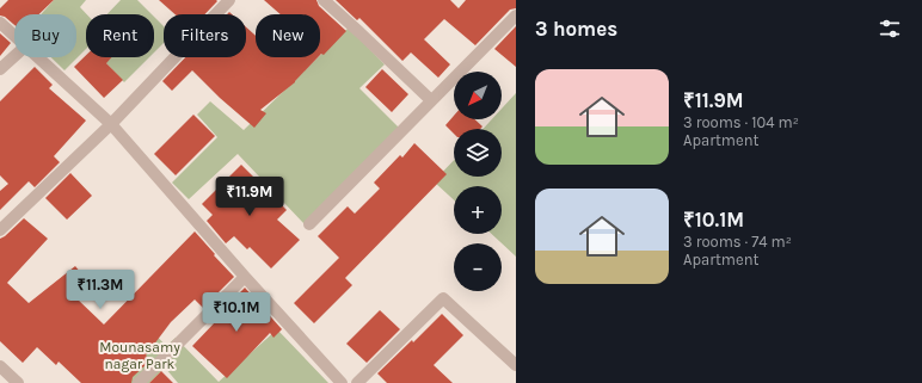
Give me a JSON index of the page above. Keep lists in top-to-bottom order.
{
  "parks": ["Mounasamy nagar Park"],
  "north": "bottom left",
  "page": {
    "heading": "3 homes",
    "chip": [
      "Buy",
      "Rent",
      "Filters",
      "New"
    ],
    "list": [
      {
        "name": "₹11.9M",
        "note": "3 rooms · 104 m² · Apartment"
      },
      {
        "name": "₹10.1M",
        "note": "3 rooms · 74 m² · Apartment"
      }
    ],
    "map_buttons": ["+", "−"],
    "price": ["₹11.9M", "₹11.3M", "₹10.1M"]
  }
}
